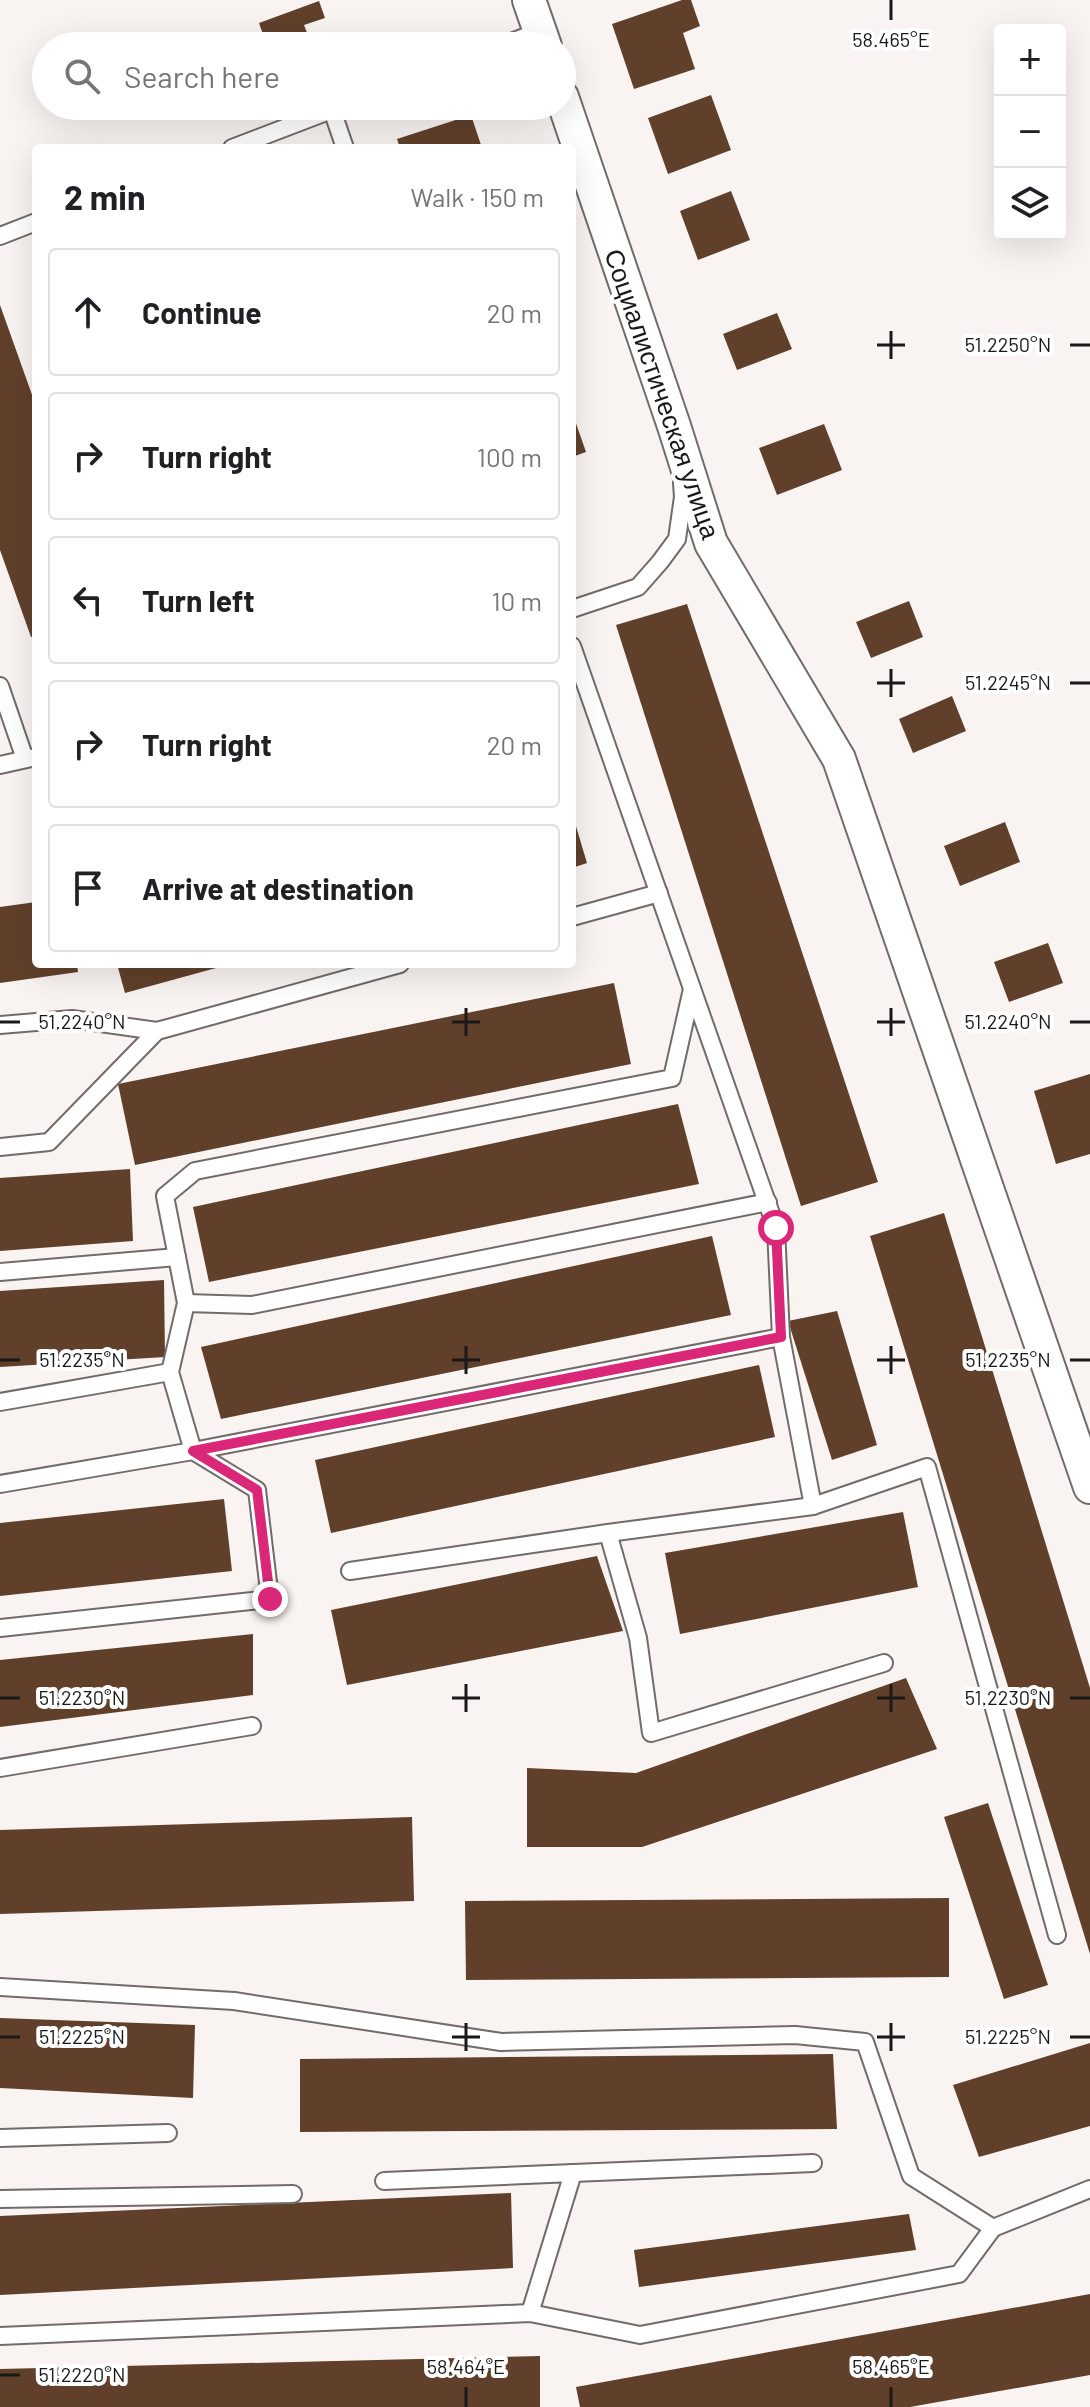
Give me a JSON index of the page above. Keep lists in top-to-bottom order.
{
  "streets": {
    "street": ["Социалистическая улица"]
  },
  "page": {
    "map_buttons": ["+", "−"],
    "search": "Search here",
    "heading": ["2 min", "Walk · 150 m"],
    "list": [
      ["Continue", "20 m"],
      ["Turn right", "100 m"],
      ["Turn left", "10 m"],
      ["Turn right", "20 m"],
      "Arrive at destination"
    ]
  },
  "coordinates": [
    "58.465°E",
    "51.2250°N",
    "51.2245°N",
    "51.2240°N",
    "51.2235°N",
    "51.2230°N",
    "51.2225°N",
    "58.464°E",
    "51.2220°N"
  ]
}
